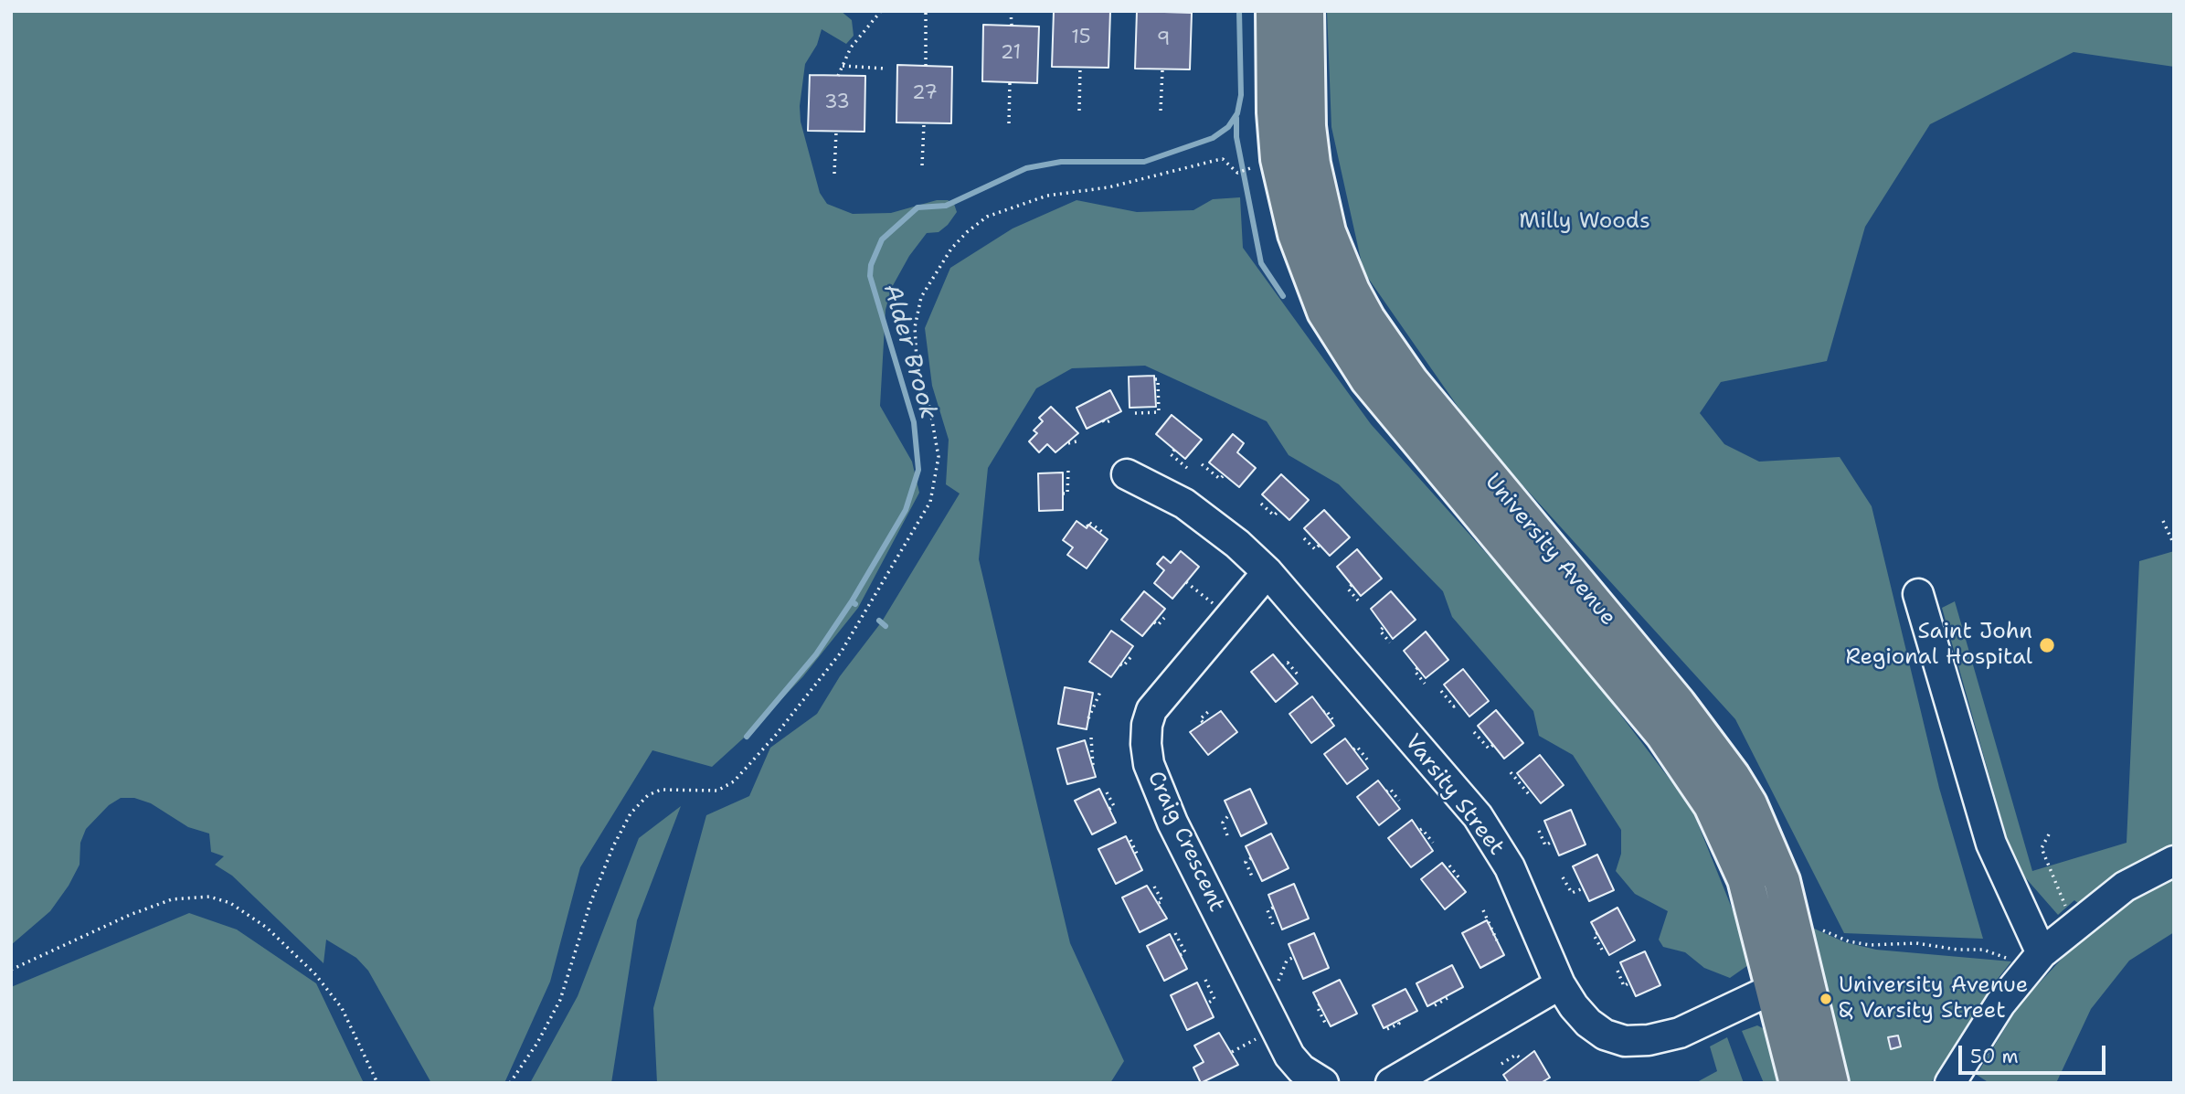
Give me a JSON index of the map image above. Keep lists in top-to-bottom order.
{
  "streets": {
    "main road": ["University Avenue"],
    "street": ["Varsity Street", "Craig Crescent"]
  },
  "crossings": [
    ["University Avenue", "Varsity Street"],
    ["Varsity Street", "Craig Crescent"]
  ],
  "water": ["Alder Brook"],
  "parks": ["Milly Woods"],
  "places": ["Saint John Regional Hospital", "University Avenue & Varsity Street"],
  "house_numbers": [
    "15",
    "9",
    "21",
    "27",
    "33"
  ],
  "scale_bar": "50 m"
}
